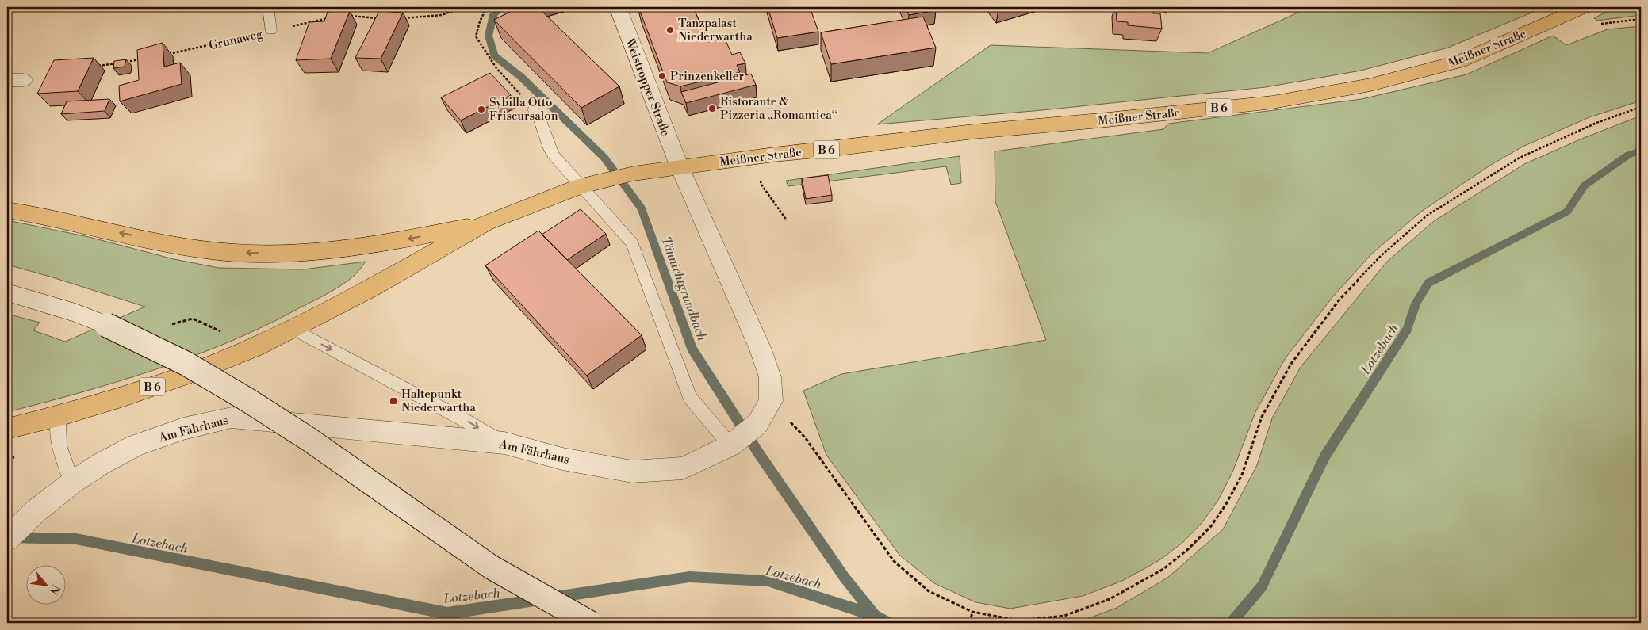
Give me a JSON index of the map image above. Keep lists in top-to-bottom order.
{
  "streets": {
    "main road": ["Meißner Straße", "B 6"],
    "street": ["Weistropper Straße", "Am Fährhaus"],
    "path": ["Grunaweg"]
  },
  "crossings": [
    ["Meißner Straße", "Weistropper Straße"],
    ["Meißner Straße", "B 6"],
    ["Weistropper Straße", "B 6"]
  ],
  "water": ["Tännichtgrundbach", "Lotzebach"],
  "places": {
    "other": [
      "Tanzpalast Niederwartha",
      "Prinzenkeller",
      "Ristorante & Pizzeria „Romantica“",
      "Sybilla Otto Friseursalon"
    ],
    "transit": ["Haltepunkt Niederwartha"]
  },
  "north": "bottom right"
}
